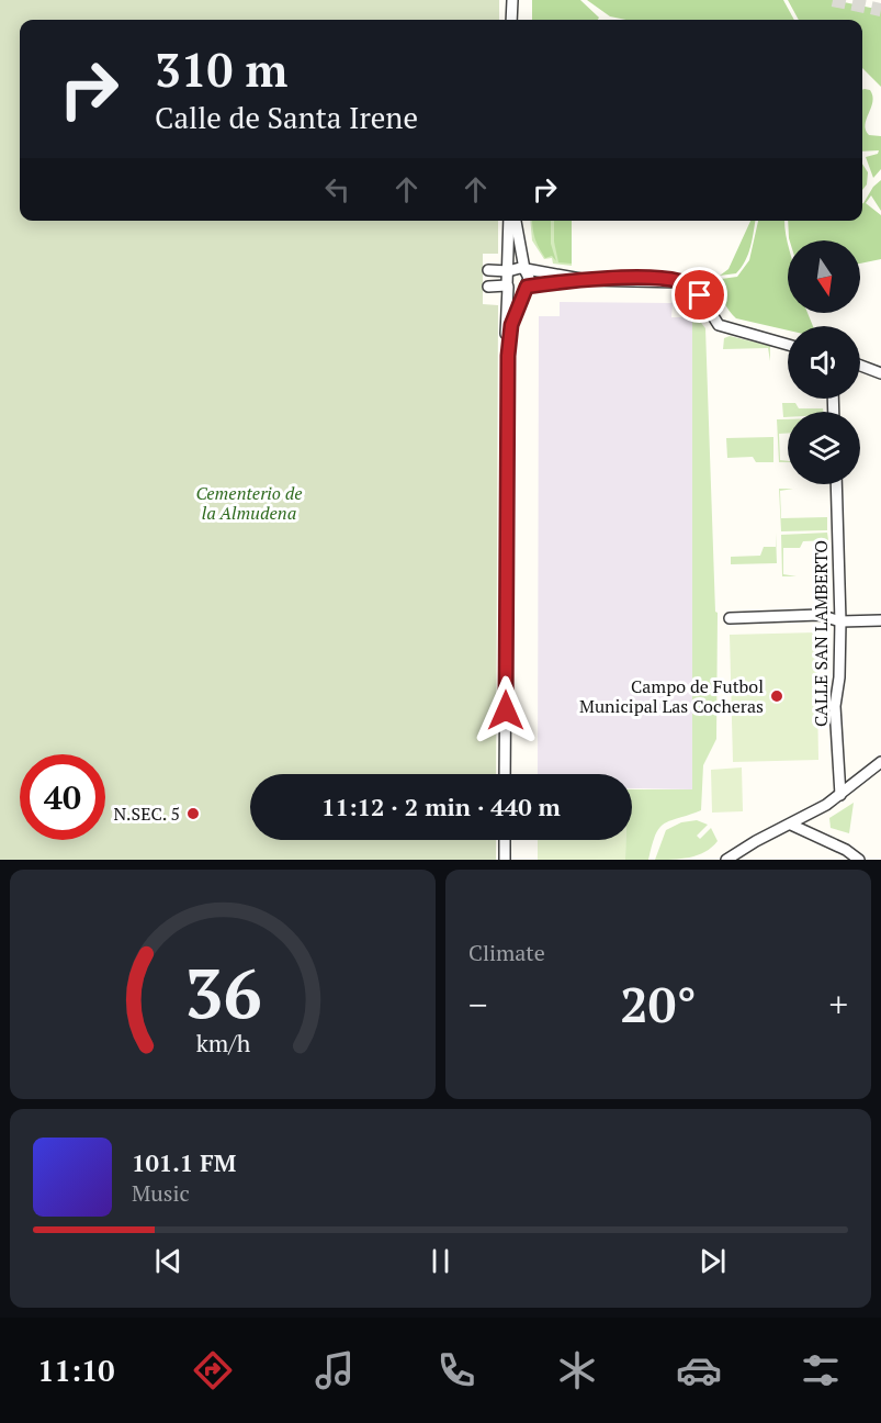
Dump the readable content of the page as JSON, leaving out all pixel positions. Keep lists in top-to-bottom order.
{
  "streets": {
    "street": ["CALLE SAN LAMBERTO"]
  },
  "parks": ["Cementerio de la Almudena"],
  "places": ["Campo de Futbol Municipal Las Cocheras", "N.SEC. 5"],
  "north": "bottom",
  "page": {
    "turn": ["310 m", "Calle de Santa Irene"],
    "limit": "40",
    "trip": "11:12 · 2 min · 440 m",
    "tile": "Climate",
    "heat": ["−", "20°", "+"],
    "song": ["101.1 FM", "Music"],
    "tabs": "11:10",
    "gauge": ["36", "km/h"]
  }
}
